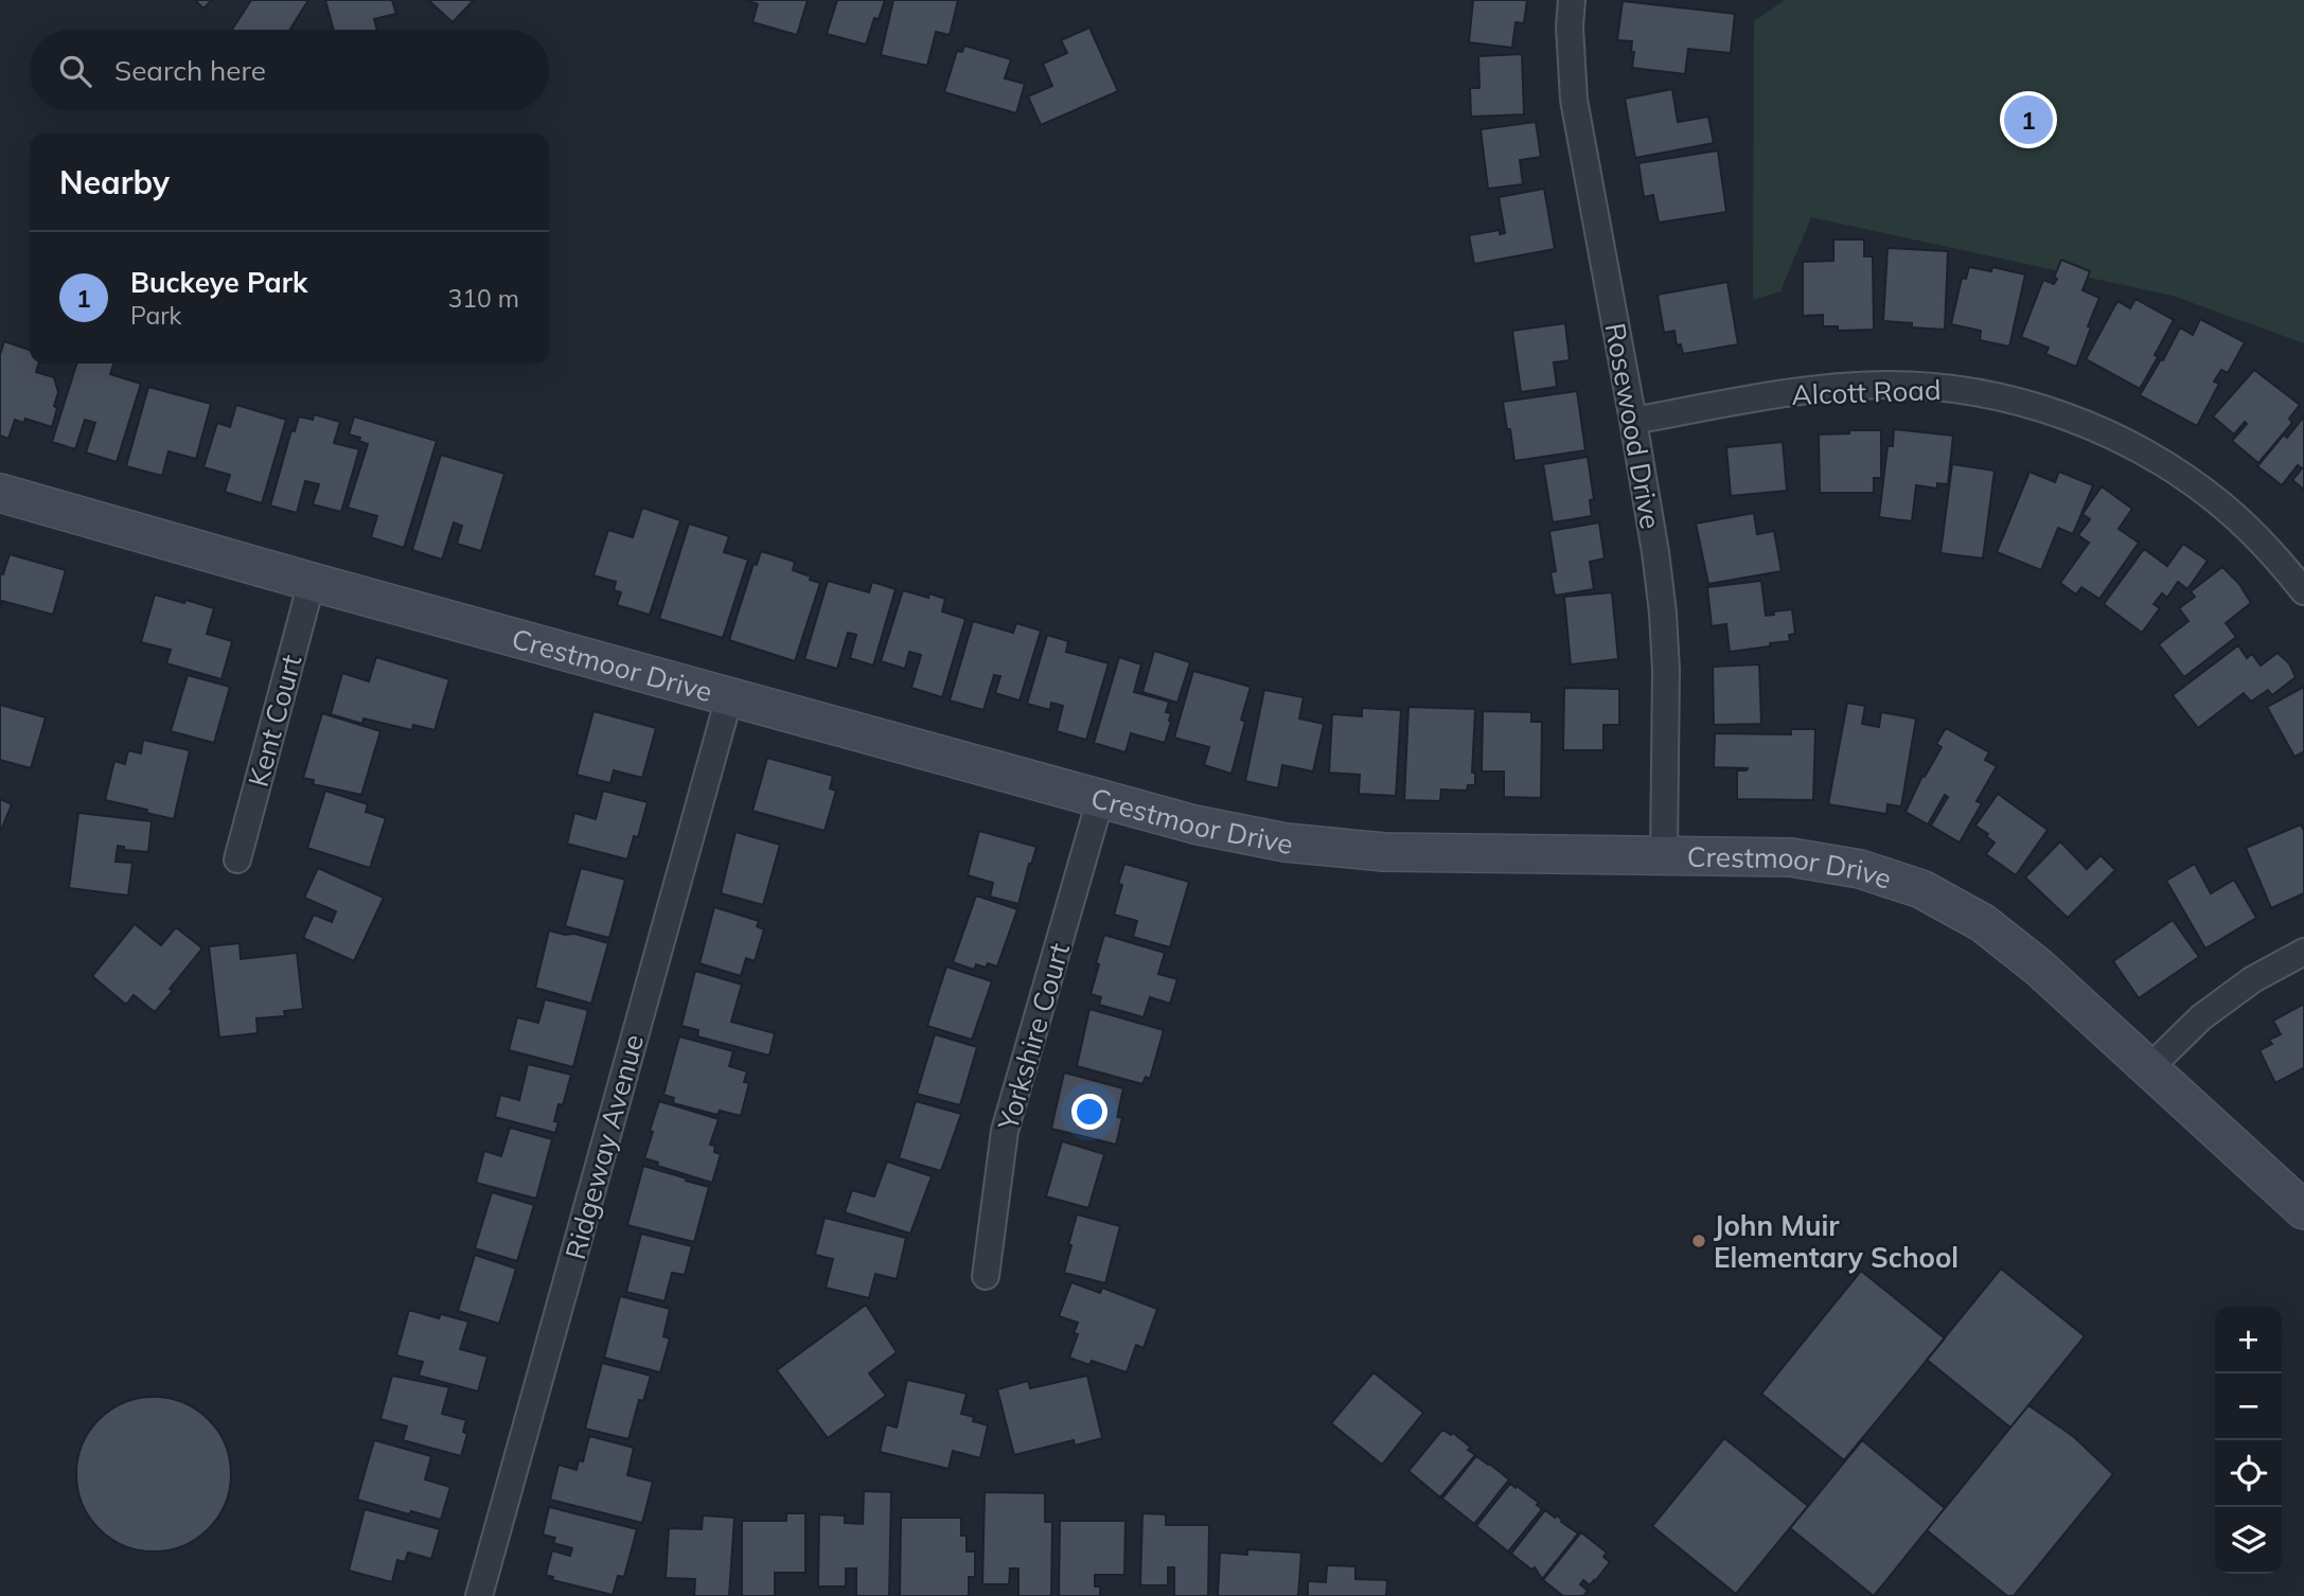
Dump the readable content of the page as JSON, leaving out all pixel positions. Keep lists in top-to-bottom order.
{
  "streets": {
    "street": [
      "Alcott Road",
      "Rosewood Drive",
      "Crestmoor Drive",
      "Kent Court",
      "Yorkshire Court",
      "Ridgeway Avenue"
    ]
  },
  "crossings": [
    ["Alcott Road", "Rosewood Drive"],
    ["Rosewood Drive", "Crestmoor Drive"],
    ["Crestmoor Drive", "Kent Court"],
    ["Crestmoor Drive", "Yorkshire Court"],
    ["Crestmoor Drive", "Ridgeway Avenue"]
  ],
  "places": ["John Muir Elementary School"],
  "page": {
    "search": "Search here",
    "pins": "1",
    "heading": "Nearby",
    "list": [
      {
        "mark": "1",
        "name": "Buckeye Park",
        "note": "Park",
        "value": "310 m"
      }
    ],
    "map_buttons": ["+", "−"]
  }
}
